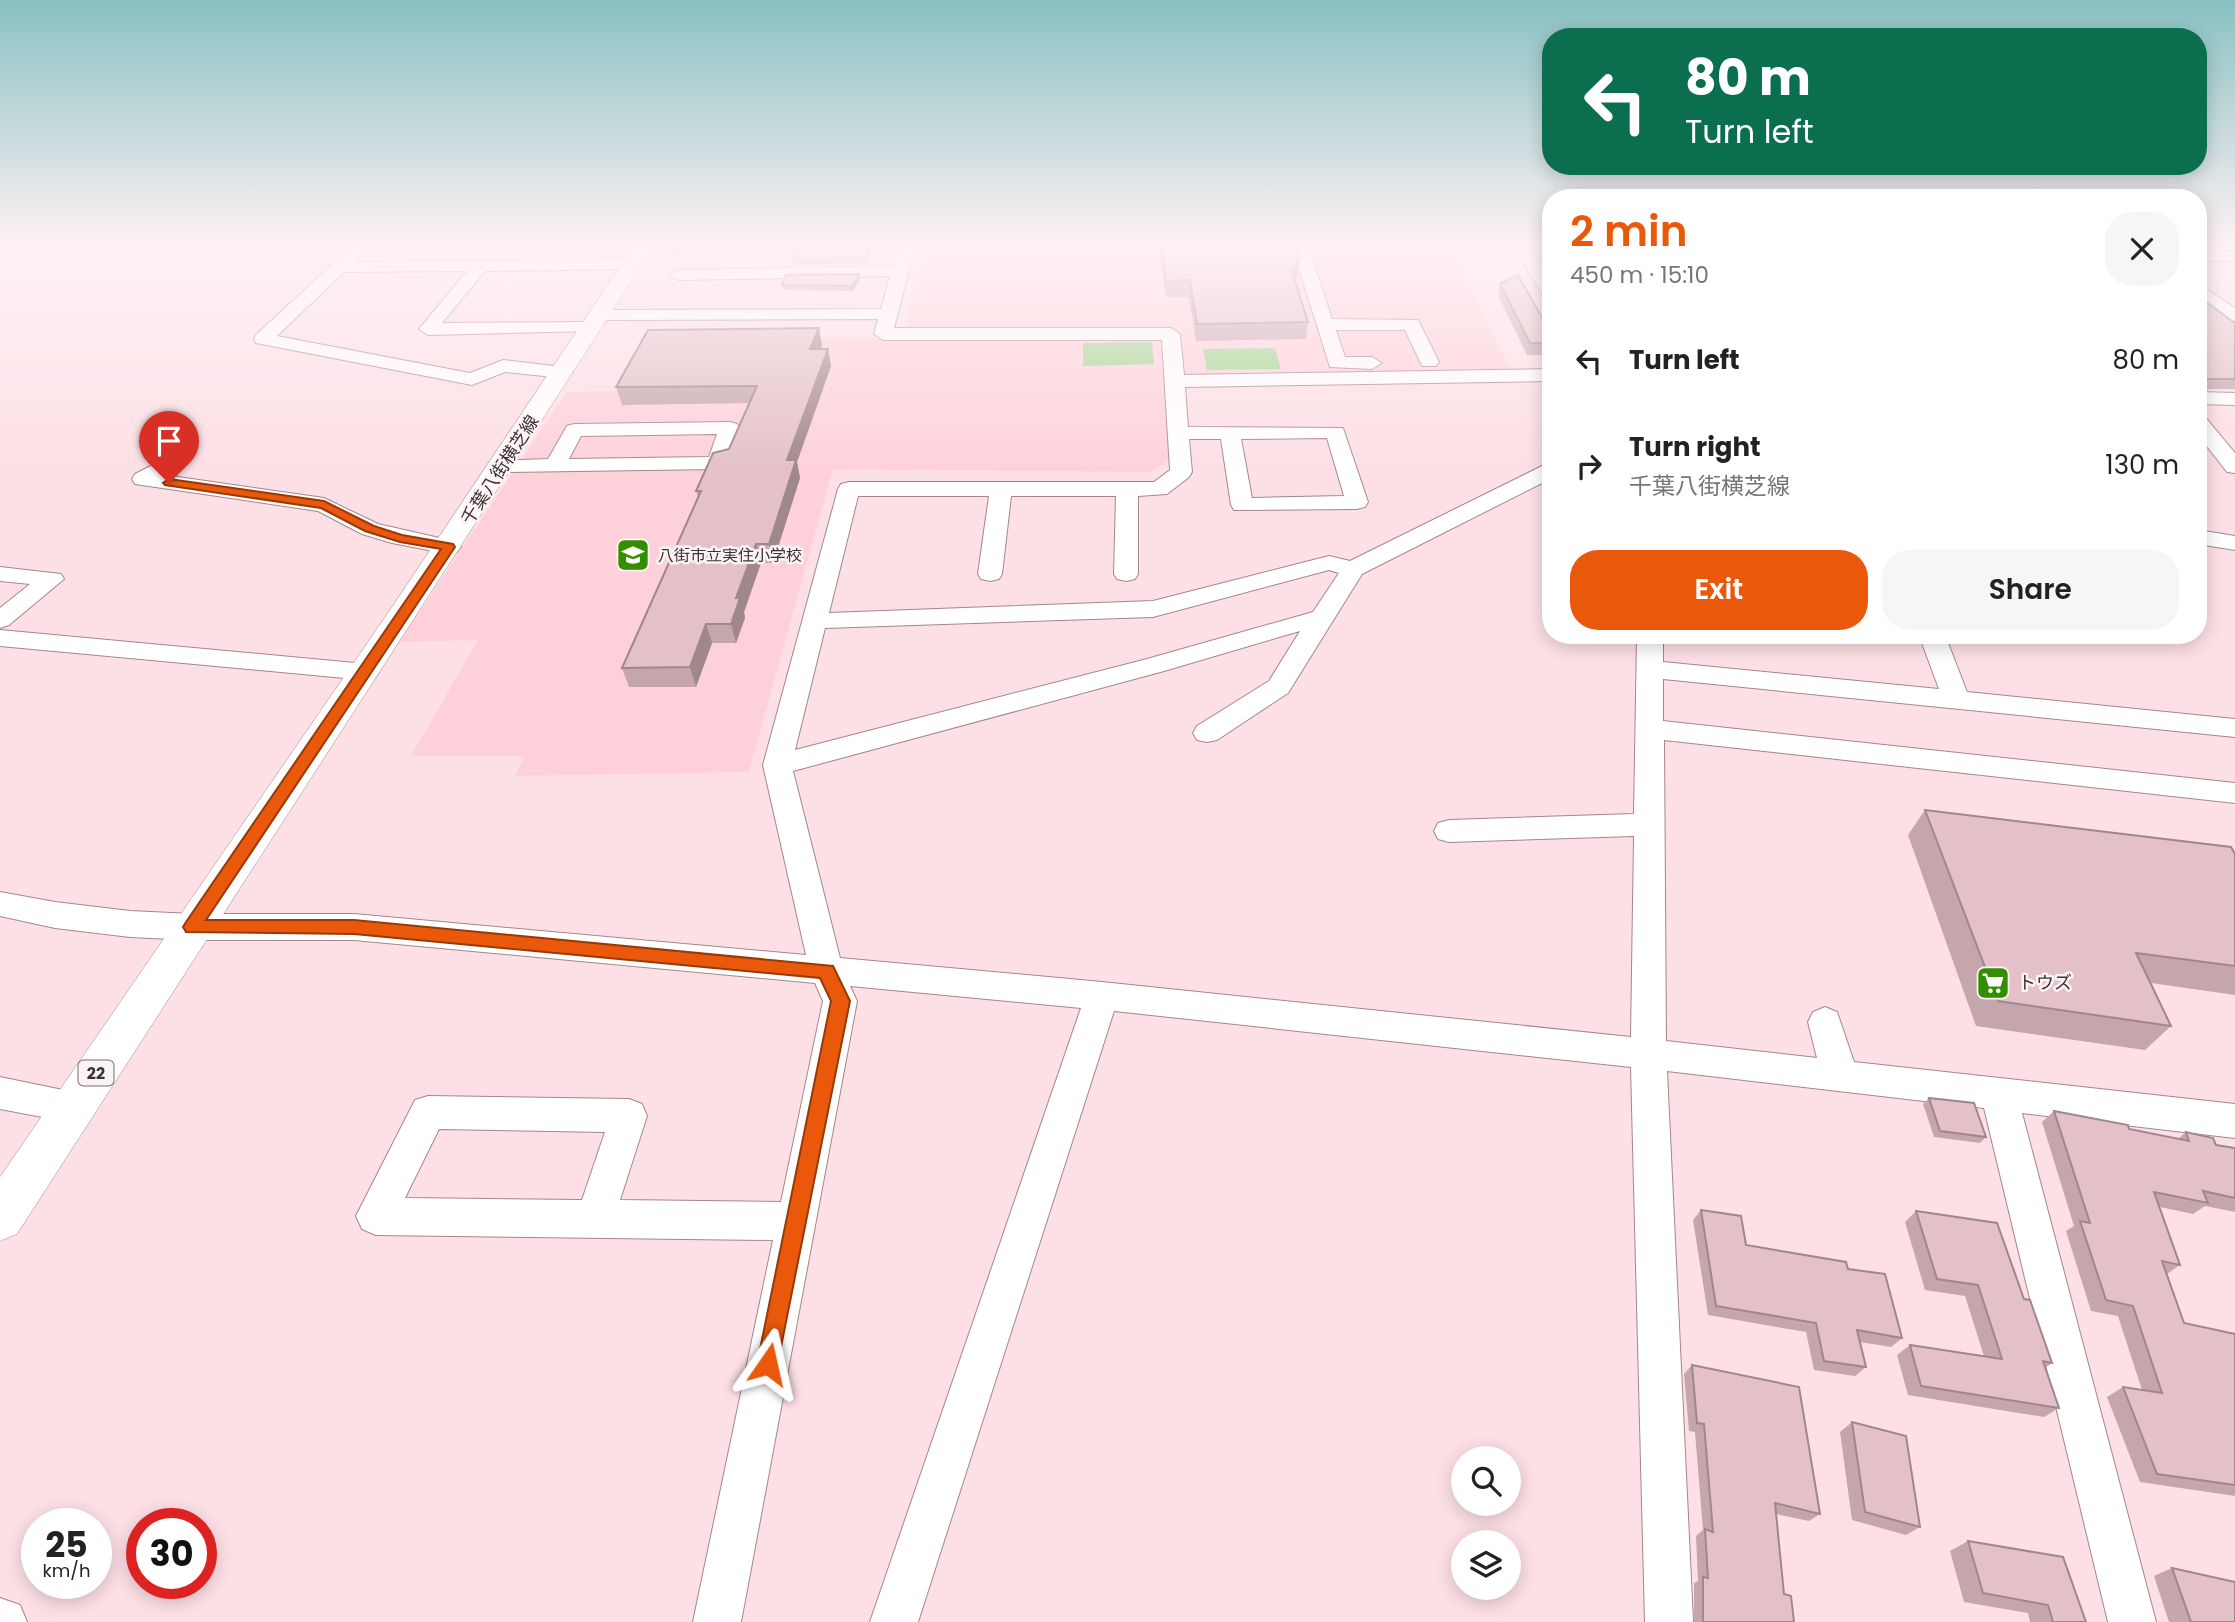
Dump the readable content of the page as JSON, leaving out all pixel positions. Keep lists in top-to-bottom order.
{
  "streets": {
    "main road": ["千葉八街横芝線", "22"]
  },
  "places": {
    "school or university": ["八街市立実住小学校"],
    "supermarket": ["トウズ"]
  },
  "page": {
    "turn": ["80 m", "Turn left"],
    "heading": ["2 min", "450 m · 15:10"],
    "list": [
      {
        "name": "Turn left",
        "value": "80 m"
      },
      {
        "name": "Turn right",
        "note": "千葉八街横芝線",
        "value": "130 m"
      }
    ],
    "buttons": ["Exit", "Share"],
    "speed": "25 km/h",
    "limit": "30"
  }
}
